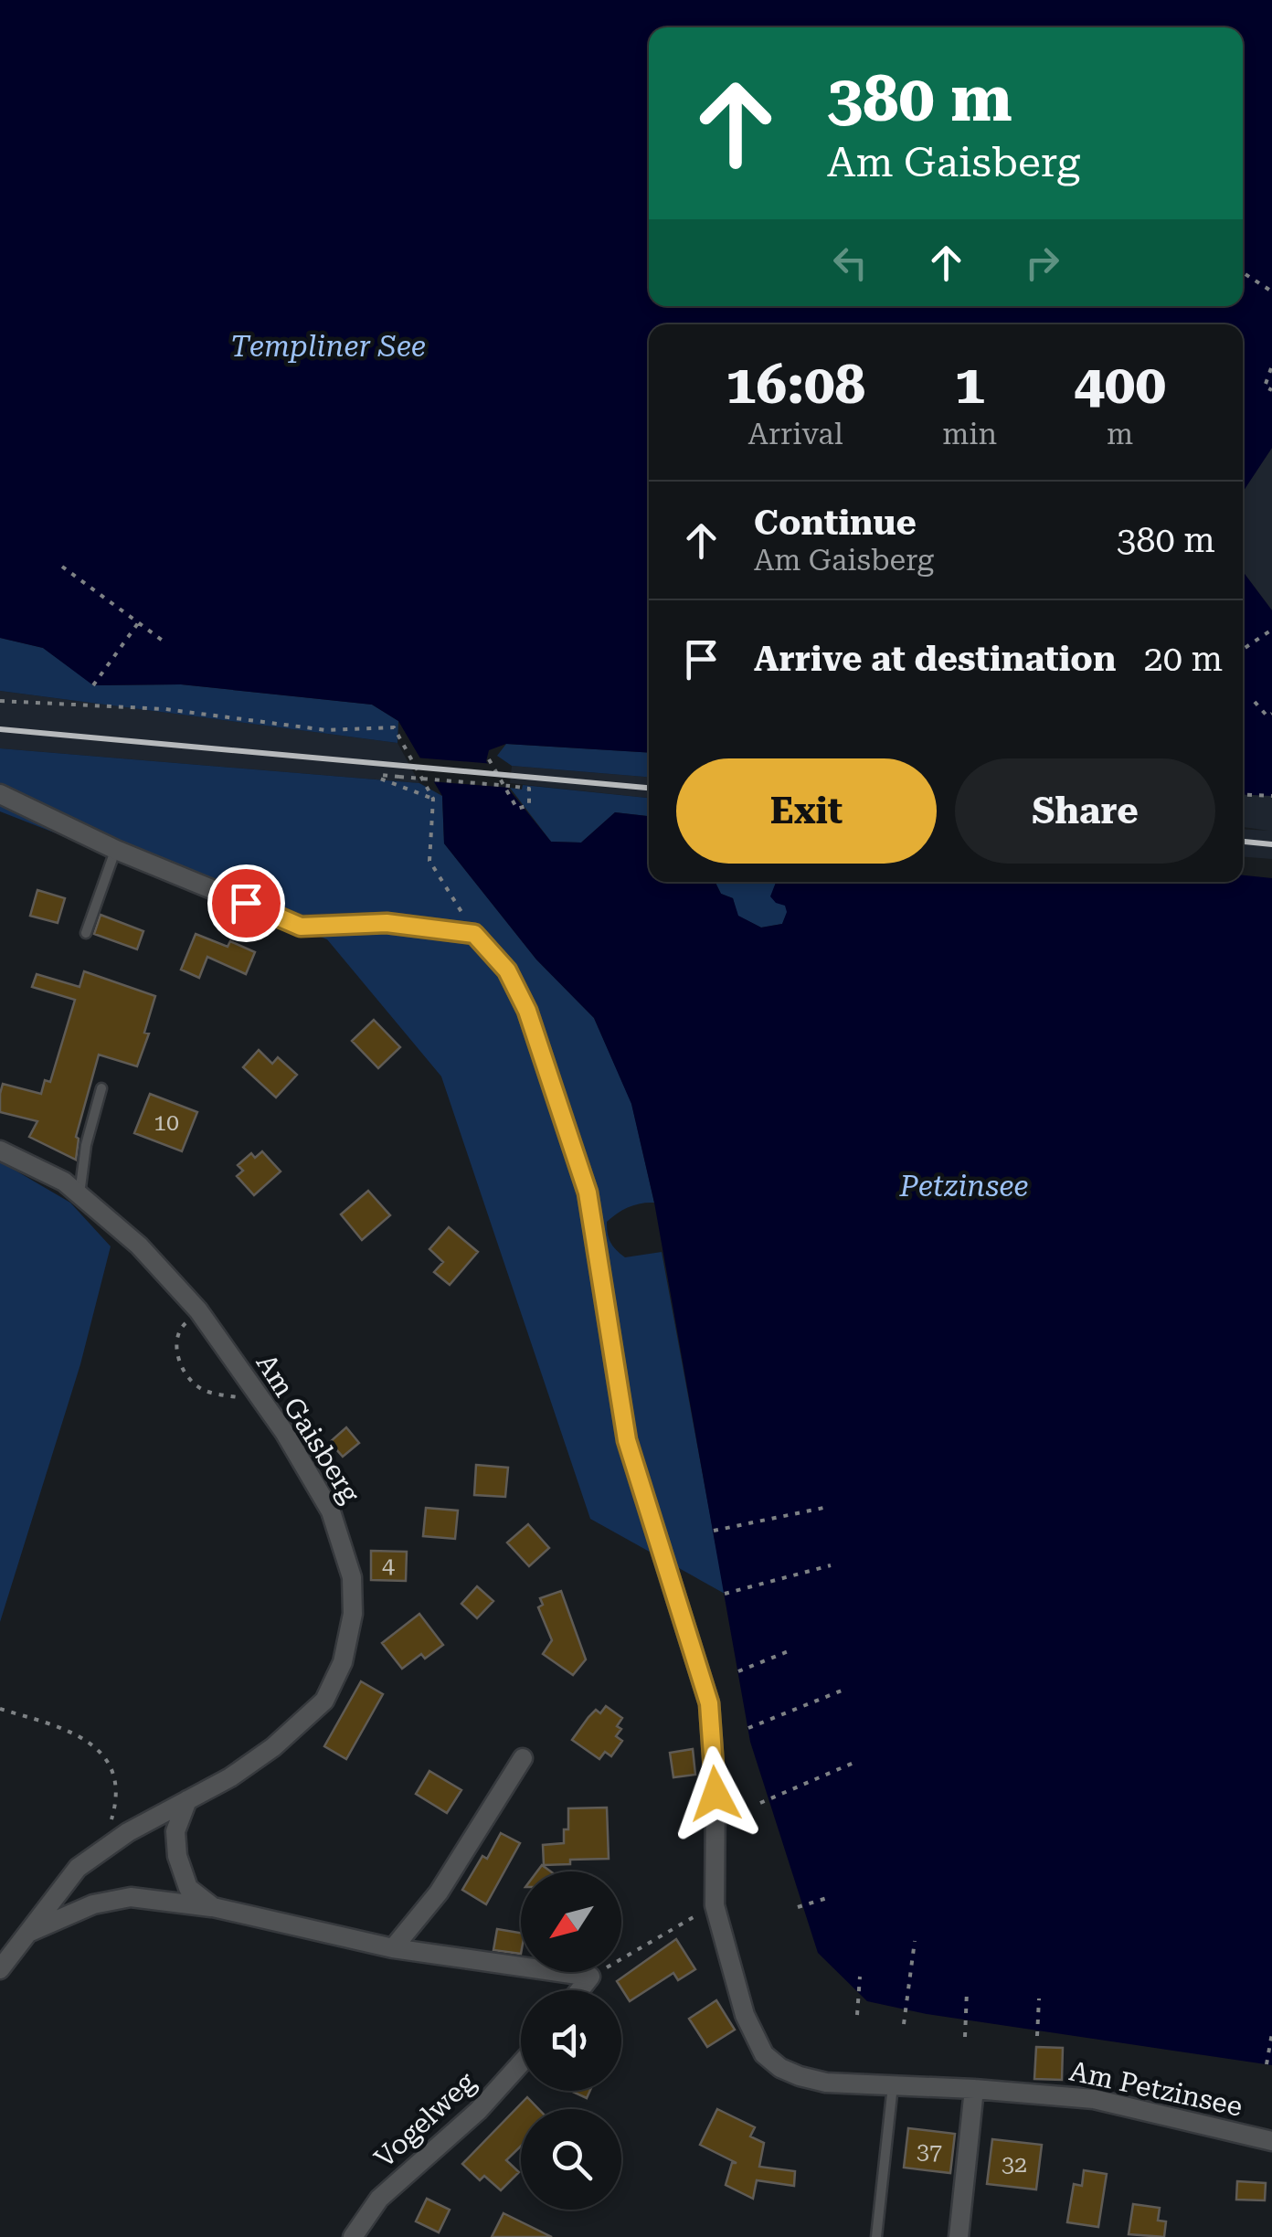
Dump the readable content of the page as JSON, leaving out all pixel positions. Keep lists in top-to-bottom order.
{
  "streets": {
    "street": ["Am Gaisberg", "Am Petzinsee", "Vogelweg"]
  },
  "water": ["Templiner See", "Petzinsee"],
  "house_numbers": [
    "10",
    "4",
    "37",
    "32"
  ],
  "north": "bottom left",
  "page": {
    "turn": ["380 m", "Am Gaisberg"],
    "eta": [
      "16:08",
      "Arrival",
      "1",
      "min",
      "400",
      "m"
    ],
    "list": [
      {
        "name": "Continue",
        "note": "Am Gaisberg",
        "value": "380 m"
      },
      {
        "name": "Arrive at destination",
        "value": "20 m"
      }
    ],
    "buttons": ["Exit", "Share"]
  }
}
